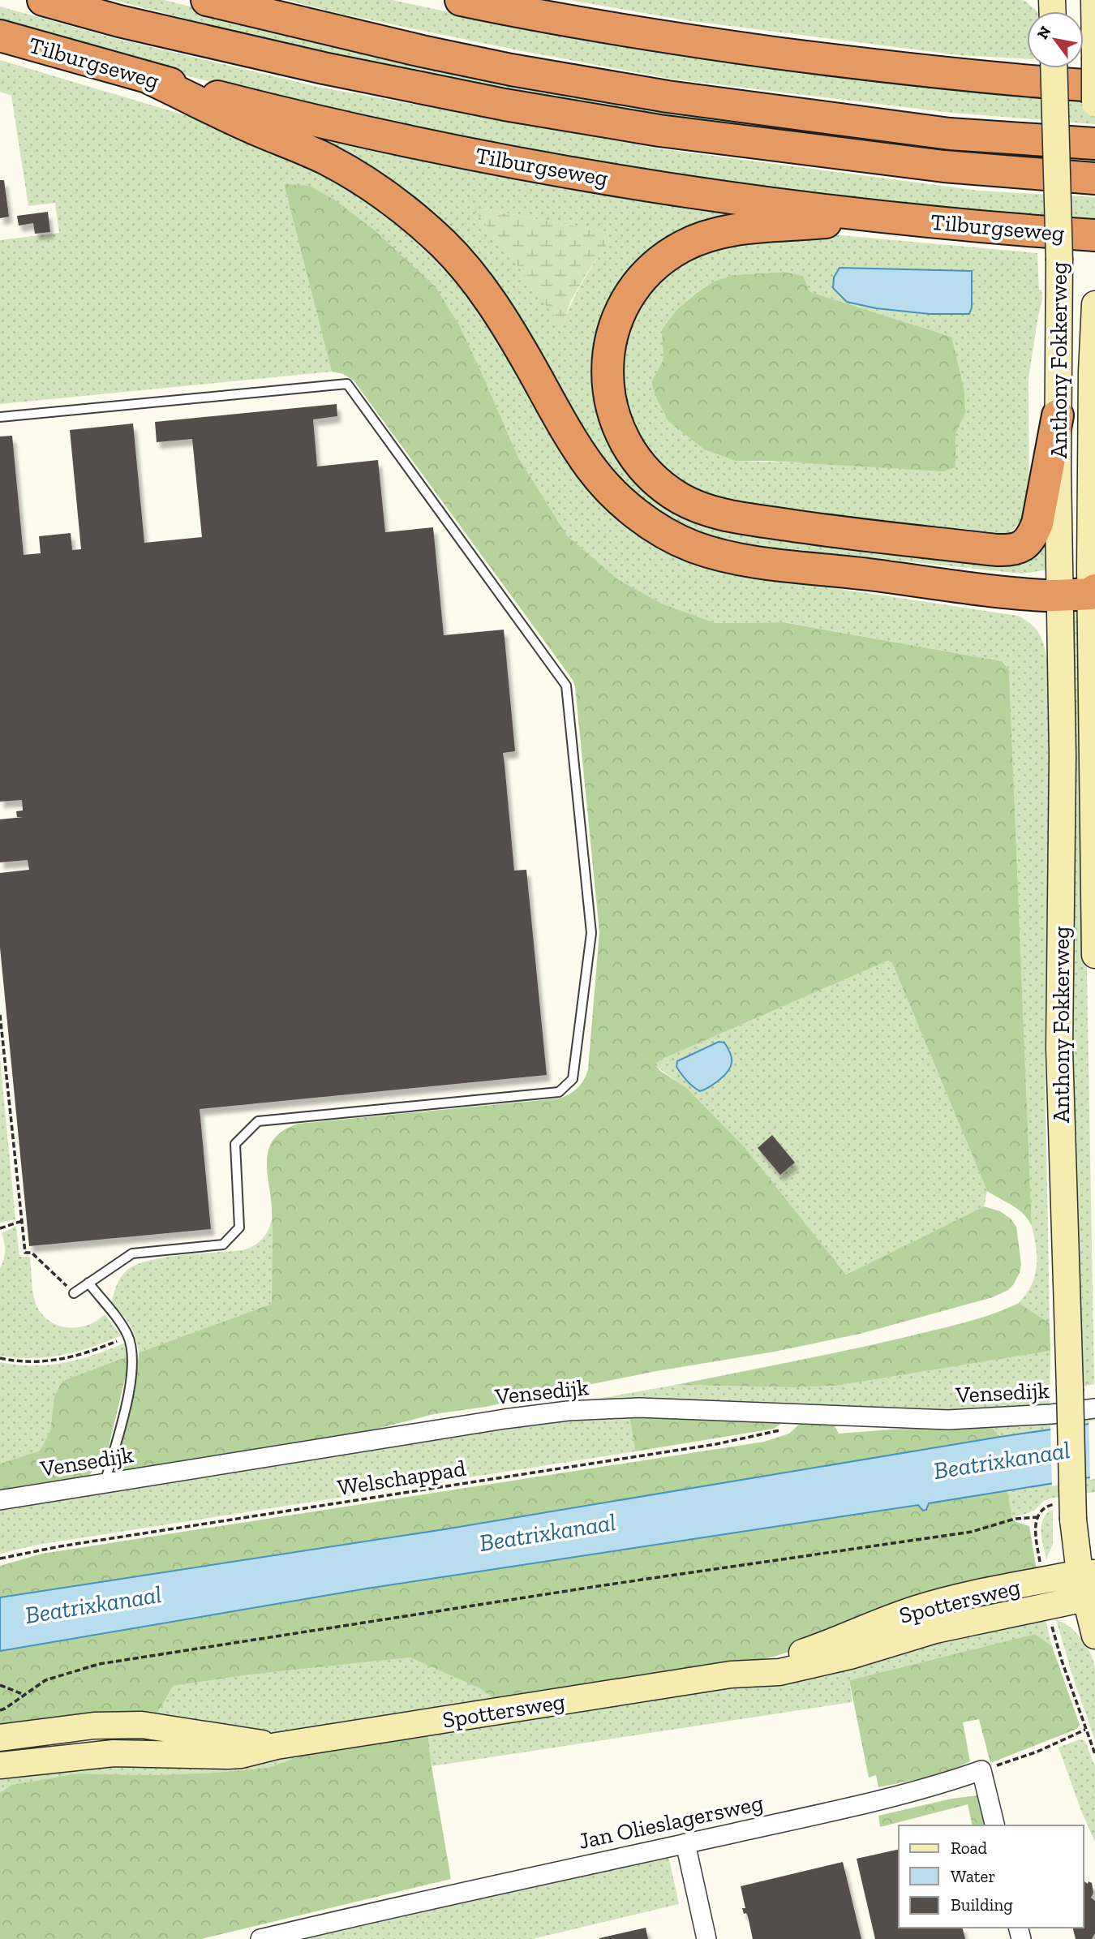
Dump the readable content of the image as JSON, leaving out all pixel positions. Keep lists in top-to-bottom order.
{
  "streets": {
    "highway": ["Tilburgseweg"],
    "main road": ["Anthony Fokkerweg", "Spottersweg"],
    "street": ["Vensedijk", "Jan Olieslagersweg"],
    "path": ["Welschappad"]
  },
  "crossings": [
    ["Anthony Fokkerweg", "Spottersweg"],
    ["Vensedijk", "Welschappad"]
  ],
  "water": ["Beatrixkanaal"],
  "legend": ["Road", "Water", "Building"],
  "north": "top left"
}
